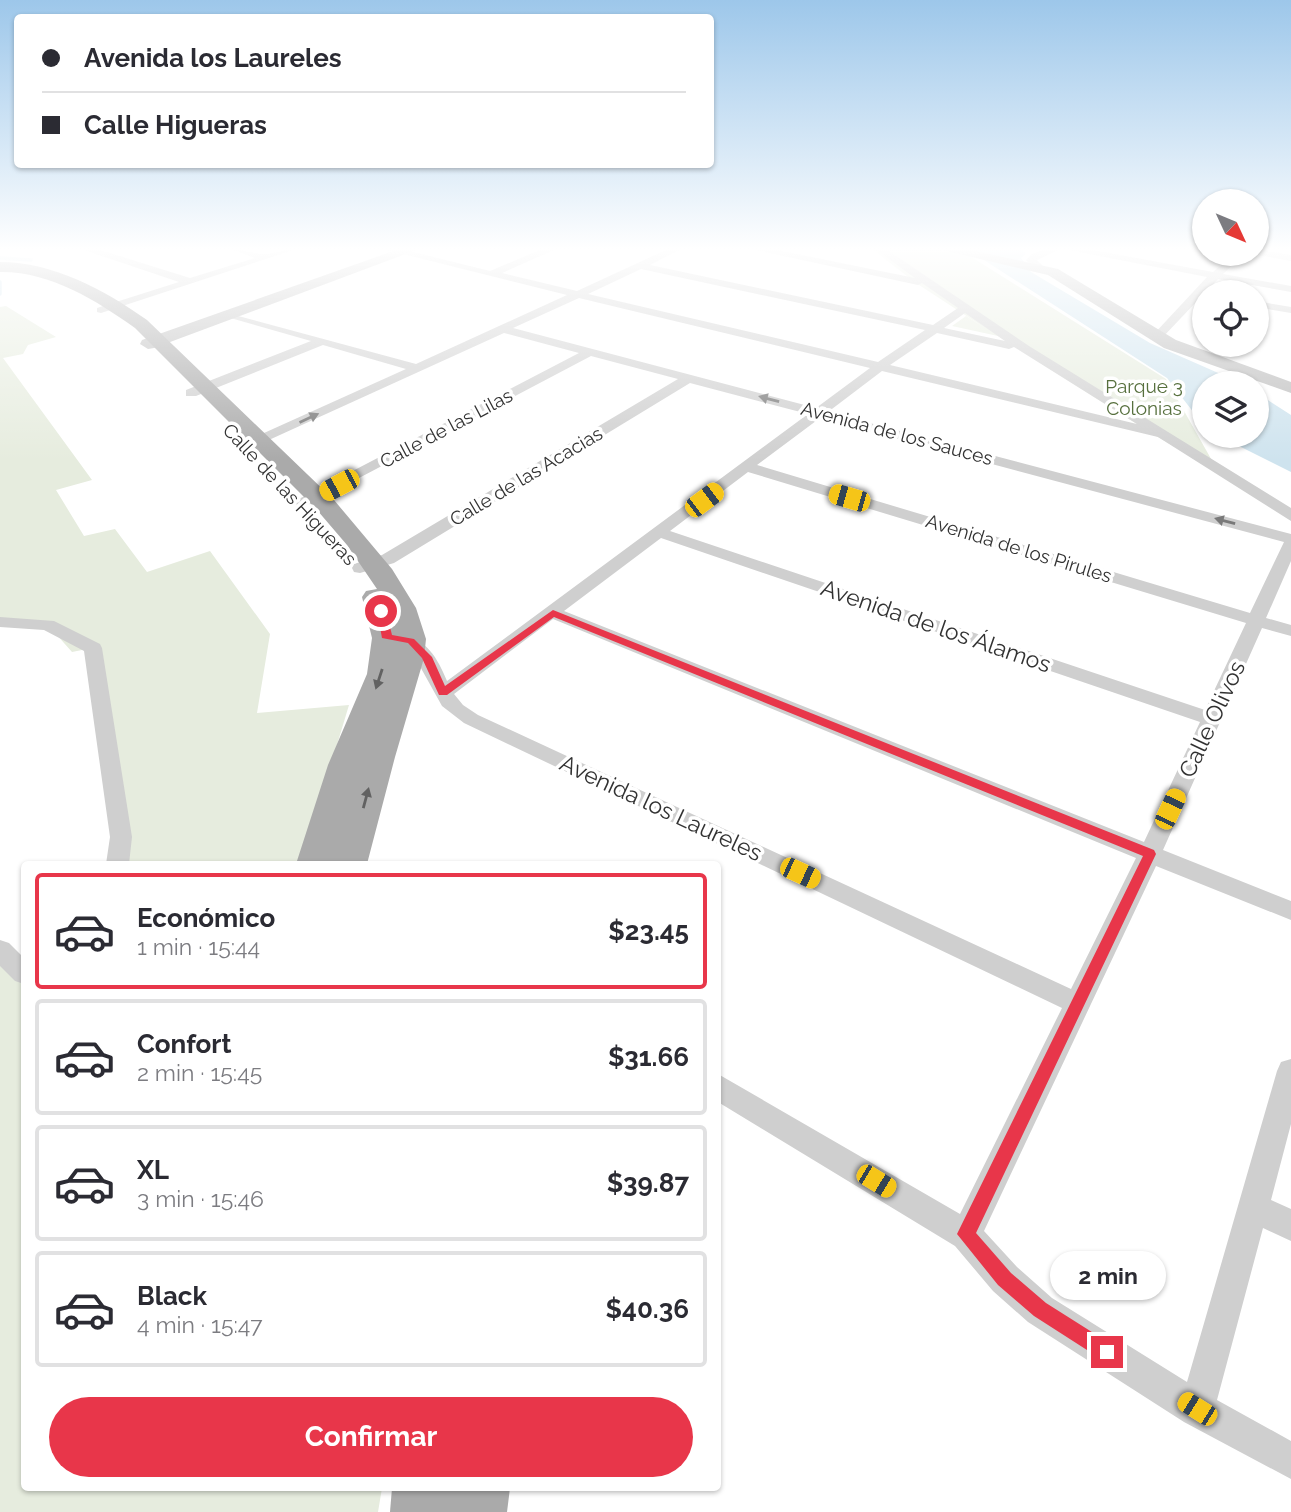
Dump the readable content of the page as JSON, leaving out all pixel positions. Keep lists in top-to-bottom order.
{
  "streets": {
    "main road": ["Calle de las Higueras"],
    "street": [
      "Calle de las Lilas",
      "Avenida de los Sauces",
      "Calle de las Acacias",
      "Avenida de los Pirules",
      "Avenida de los Álamos",
      "Calle Olivos",
      "Avenida los Laureles"
    ]
  },
  "crossings": [
    ["Calle de las Lilas", "Avenida de los Sauces"],
    ["Calle de las Lilas", "Calle de las Higueras"],
    ["Avenida de los Sauces", "Calle de las Acacias"],
    ["Avenida de los Sauces", "Calle Olivos"],
    ["Calle de las Acacias", "Calle de las Higueras"],
    ["Calle de las Higueras", "Avenida los Laureles"],
    ["Avenida de los Pirules", "Calle Olivos"],
    ["Avenida de los Álamos", "Calle Olivos"],
    ["Calle Olivos", "Avenida los Laureles"]
  ],
  "parks": ["Parque 3 Colonias"],
  "north": "bottom right",
  "page": {
    "banner": ["Avenida los Laureles", "Calle Higueras"],
    "list": [
      {
        "name": "Económico",
        "note": "1 min · 15:44",
        "value": "$23.45"
      },
      {
        "name": "Confort",
        "note": "2 min · 15:45",
        "value": "$31.66"
      },
      {
        "name": "XL",
        "note": "3 min · 15:46",
        "value": "$39.87"
      },
      {
        "name": "Black",
        "note": "4 min · 15:47",
        "value": "$40.36"
      }
    ],
    "bubble": "2 min",
    "buttons": "Confirmar"
  }
}
